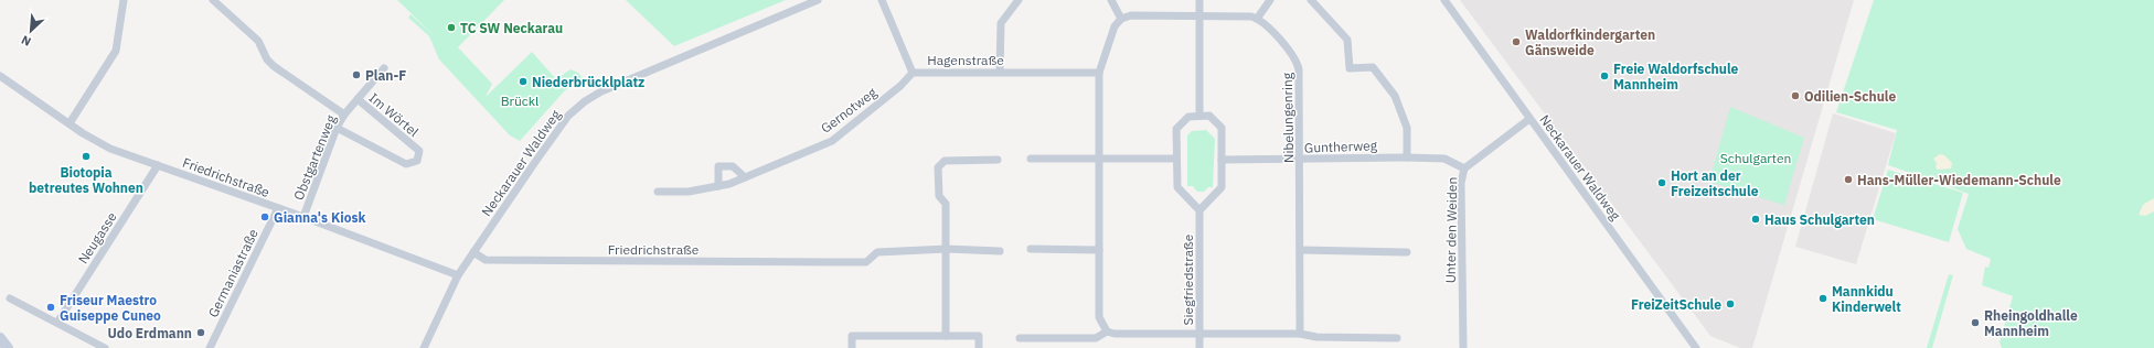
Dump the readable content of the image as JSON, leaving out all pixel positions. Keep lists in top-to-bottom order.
{
  "streets": {
    "street": [
      "Hagenstraße",
      "Gernotweg",
      "Im Wörtel",
      "Nibelungenring",
      "Guntherweg",
      "Obstgartenweg",
      "Neckarauer Waldweg",
      "Friedrichstraße",
      "Unter den Weiden",
      "Neugasse",
      "Germaniastraße",
      "Siegfriedstraße"
    ]
  },
  "crossings": [
    ["Hagenstraße", "Gernotweg"],
    ["Im Wörtel", "Obstgartenweg"],
    ["Nibelungenring", "Guntherweg"],
    ["Guntherweg", "Unter den Weiden"],
    ["Obstgartenweg", "Friedrichstraße"],
    ["Neckarauer Waldweg", "Friedrichstraße"],
    ["Neckarauer Waldweg", "Unter den Weiden"],
    ["Friedrichstraße", "Neugasse"],
    ["Friedrichstraße", "Germaniastraße"]
  ],
  "parks": ["Brückl", "Schulgarten"],
  "places": [
    "TC SW Neckarau",
    "Waldorfkindergarten Gänsweide",
    "Plan-F",
    "Freie Waldorfschule Mannheim",
    "Niederbrücklplatz",
    "Odilien-Schule",
    "Biotopia betreutes Wohnen",
    "Hans-Müller-Wiedemann-Schule",
    "Hort an der Freizeitschule",
    "Gianna's Kiosk",
    "Haus Schulgarten",
    "Mannkidu Kinderwelt",
    "FreiZeitSchule",
    "Friseur Maestro Guiseppe Cuneo",
    "Rheingoldhalle Mannheim",
    "Udo Erdmann"
  ],
  "north": "bottom left"
}
